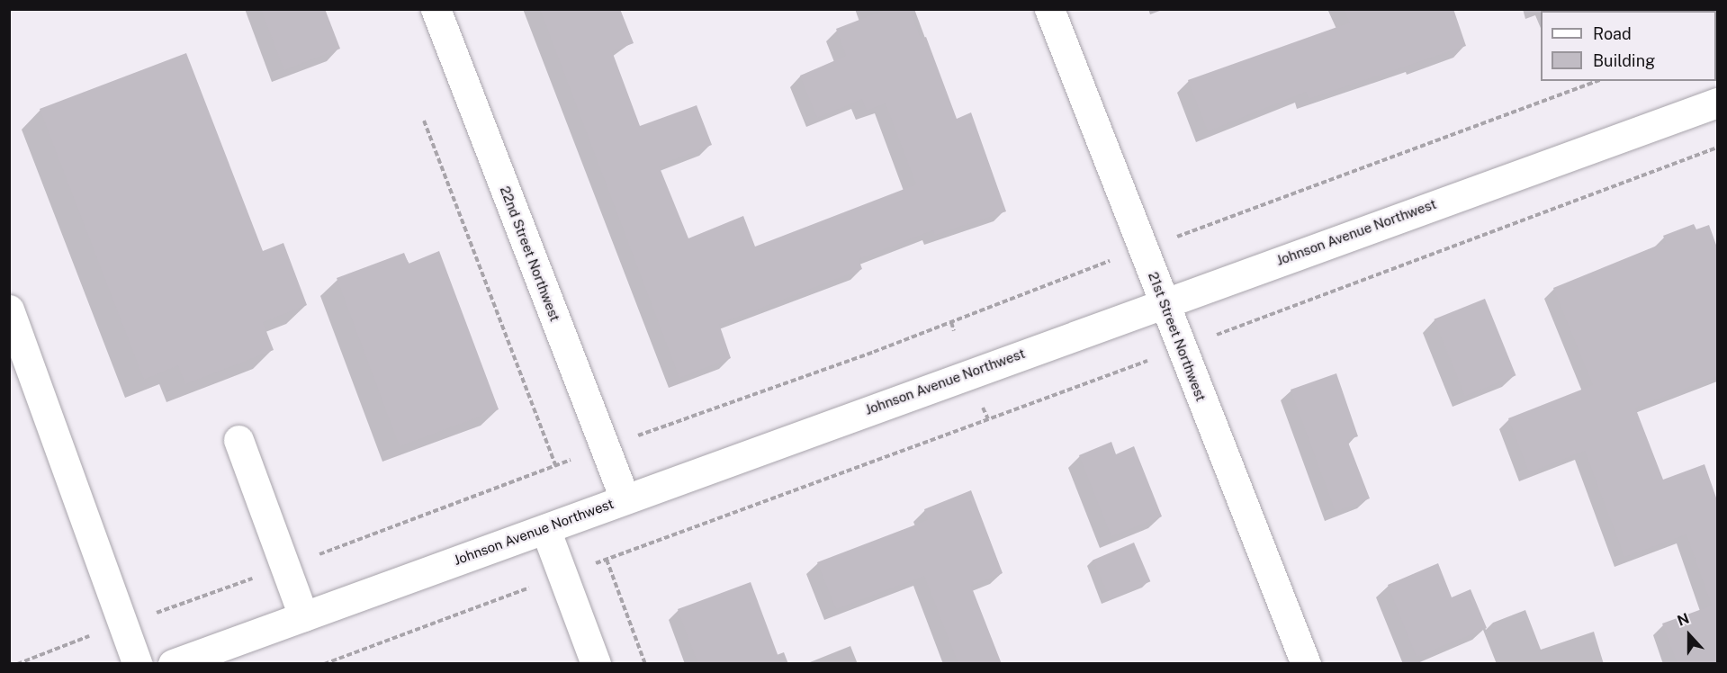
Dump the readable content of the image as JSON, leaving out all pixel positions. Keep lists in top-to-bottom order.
{
  "streets": {
    "street": ["Johnson Avenue Northwest", "22nd Street Northwest", "21st Street Northwest"]
  },
  "crossings": [
    ["Johnson Avenue Northwest", "22nd Street Northwest"],
    ["Johnson Avenue Northwest", "21st Street Northwest"]
  ],
  "legend": ["Road", "Building"],
  "north": "top"
}
